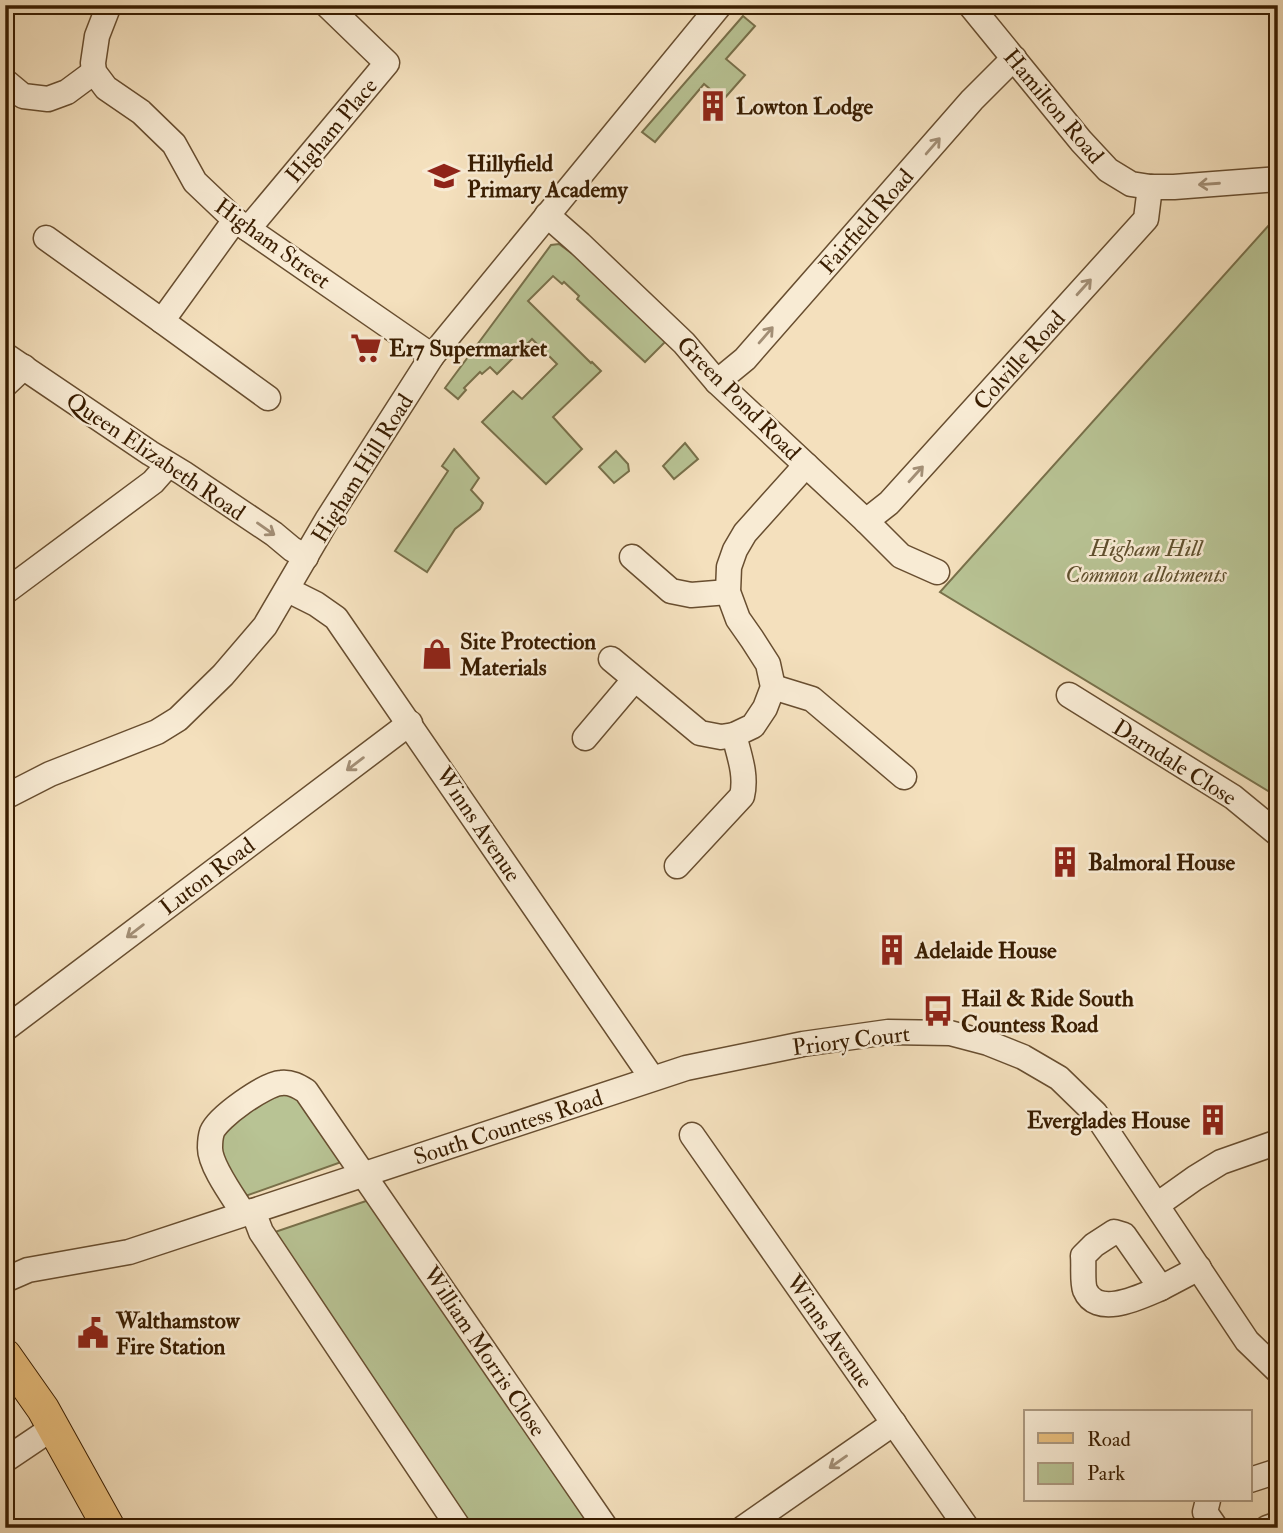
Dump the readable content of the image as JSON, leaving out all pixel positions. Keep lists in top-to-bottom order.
{
  "streets": {
    "street": [
      "Hamilton Road",
      "Higham Place",
      "Fairfield Road",
      "Higham Street",
      "Colville Road",
      "Green Pond Road",
      "Queen Elizabeth Road",
      "Higham Hill Road",
      "Darndale Close",
      "Winns Avenue",
      "Luton Road",
      "Priory Court",
      "South Countess Road",
      "William Morris Close"
    ]
  },
  "crossings": [
    ["Hamilton Road", "Fairfield Road"],
    ["Hamilton Road", "Colville Road"],
    ["Higham Place", "Higham Street"],
    ["Fairfield Road", "Green Pond Road"],
    ["Higham Street", "Higham Hill Road"],
    ["Colville Road", "Green Pond Road"],
    ["Green Pond Road", "Higham Hill Road"],
    ["Queen Elizabeth Road", "Higham Hill Road"],
    ["Higham Hill Road", "Winns Avenue"],
    ["Winns Avenue", "Luton Road"],
    ["Winns Avenue", "Priory Court"],
    ["Winns Avenue", "South Countess Road"],
    ["Priory Court", "South Countess Road"],
    ["South Countess Road", "William Morris Close"]
  ],
  "one_way": ["Fairfield Road", "Colville Road", "Luton Road"],
  "parks": ["Higham Hill Common allotments"],
  "places": {
    "building": [
      "Lowton Lodge",
      "Balmoral House",
      "Adelaide House",
      "Everglades House"
    ],
    "school or university": ["Hillyfield Primary Academy"],
    "supermarket": ["E17 Supermarket"],
    "shop": ["Site Protection Materials"],
    "bus stop": ["Hail & Ride South Countess Road"],
    "public building": ["Walthamstow Fire Station"]
  },
  "legend": ["Road", "Park"]
}
